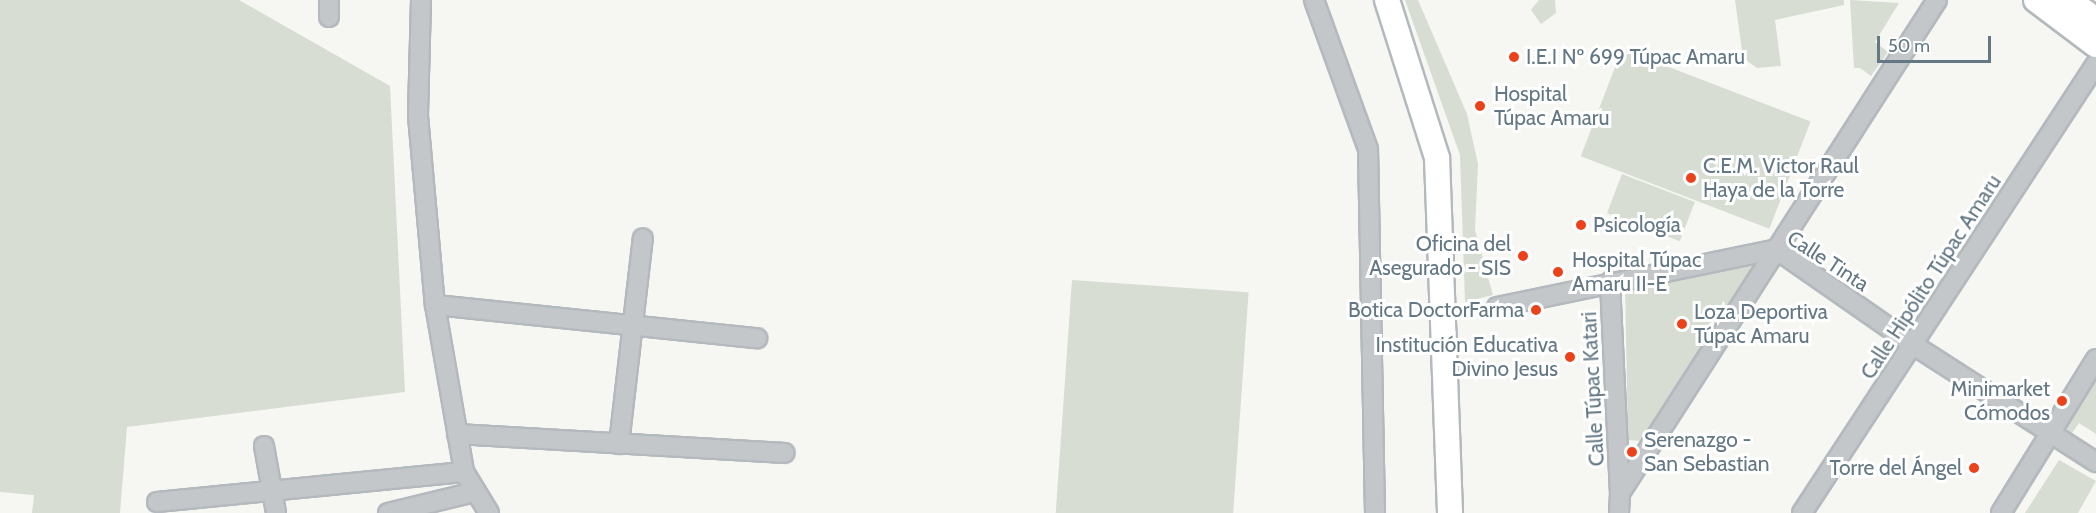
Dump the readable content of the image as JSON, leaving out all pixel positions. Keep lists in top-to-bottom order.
{
  "streets": {
    "street": ["Calle Tinta", "Calle Hipólito Túpac Amaru", "Calle Túpac Katari"]
  },
  "crossings": [
    ["Calle Tinta", "Calle Hipólito Túpac Amaru"],
    ["Calle Tinta", "Calle Túpac Katari"]
  ],
  "places": [
    "I.E.I Nº 699 Túpac Amaru",
    "Hospital Túpac Amaru",
    "C.E.M. Victor Raul Haya de la Torre",
    "Psicología",
    "Oficina del Asegurado - SIS",
    "Hospital Túpac Amaru II-E",
    "Botica DoctorFarma",
    "Loza Deportiva Túpac Amaru",
    "Institución Educativa Divino Jesus",
    "Minimarket Cómodos",
    "Serenazgo - San Sebastian",
    "Torre del Ángel"
  ],
  "scale_bar": "50 m"
}
